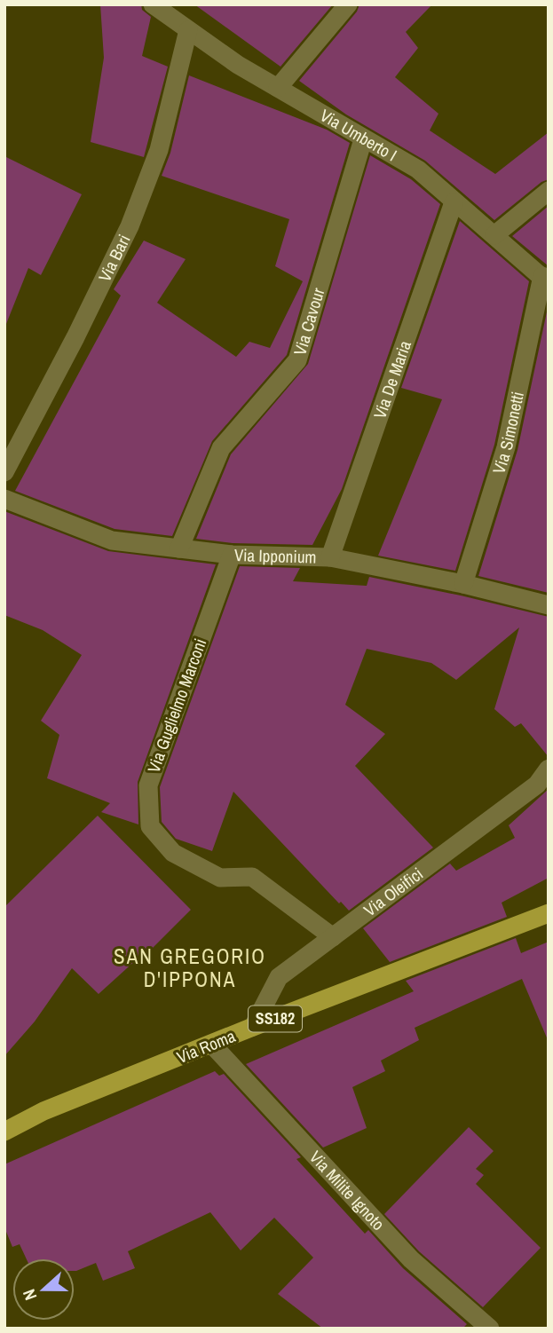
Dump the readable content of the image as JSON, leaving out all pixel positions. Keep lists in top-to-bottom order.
{
  "streets": {
    "main road": ["SS182", "Via Roma"],
    "street": [
      "Via Umberto I",
      "Via Bari",
      "Via Cavour",
      "Via De Maria",
      "Via Simonetti",
      "Via Ipponium",
      "Via Guglielmo Marconi",
      "Via Oleifici",
      "Via Milite Ignoto"
    ]
  },
  "crossings": [
    ["Via Umberto I", "Via Bari"],
    ["Via Umberto I", "Via Cavour"],
    ["Via Umberto I", "Via De Maria"],
    ["Via Umberto I", "Via Simonetti"],
    ["Via Cavour", "Via Ipponium"],
    ["Via De Maria", "Via Ipponium"],
    ["Via Simonetti", "Via Ipponium"],
    ["Via Ipponium", "Via Guglielmo Marconi"],
    ["Via Guglielmo Marconi", "Via Oleifici"],
    ["Via Oleifici", "Via Roma"],
    ["Via Roma", "Via Milite Ignoto"]
  ],
  "districts": ["SAN GREGORIO D'IPPONA"],
  "north": "left"
}
